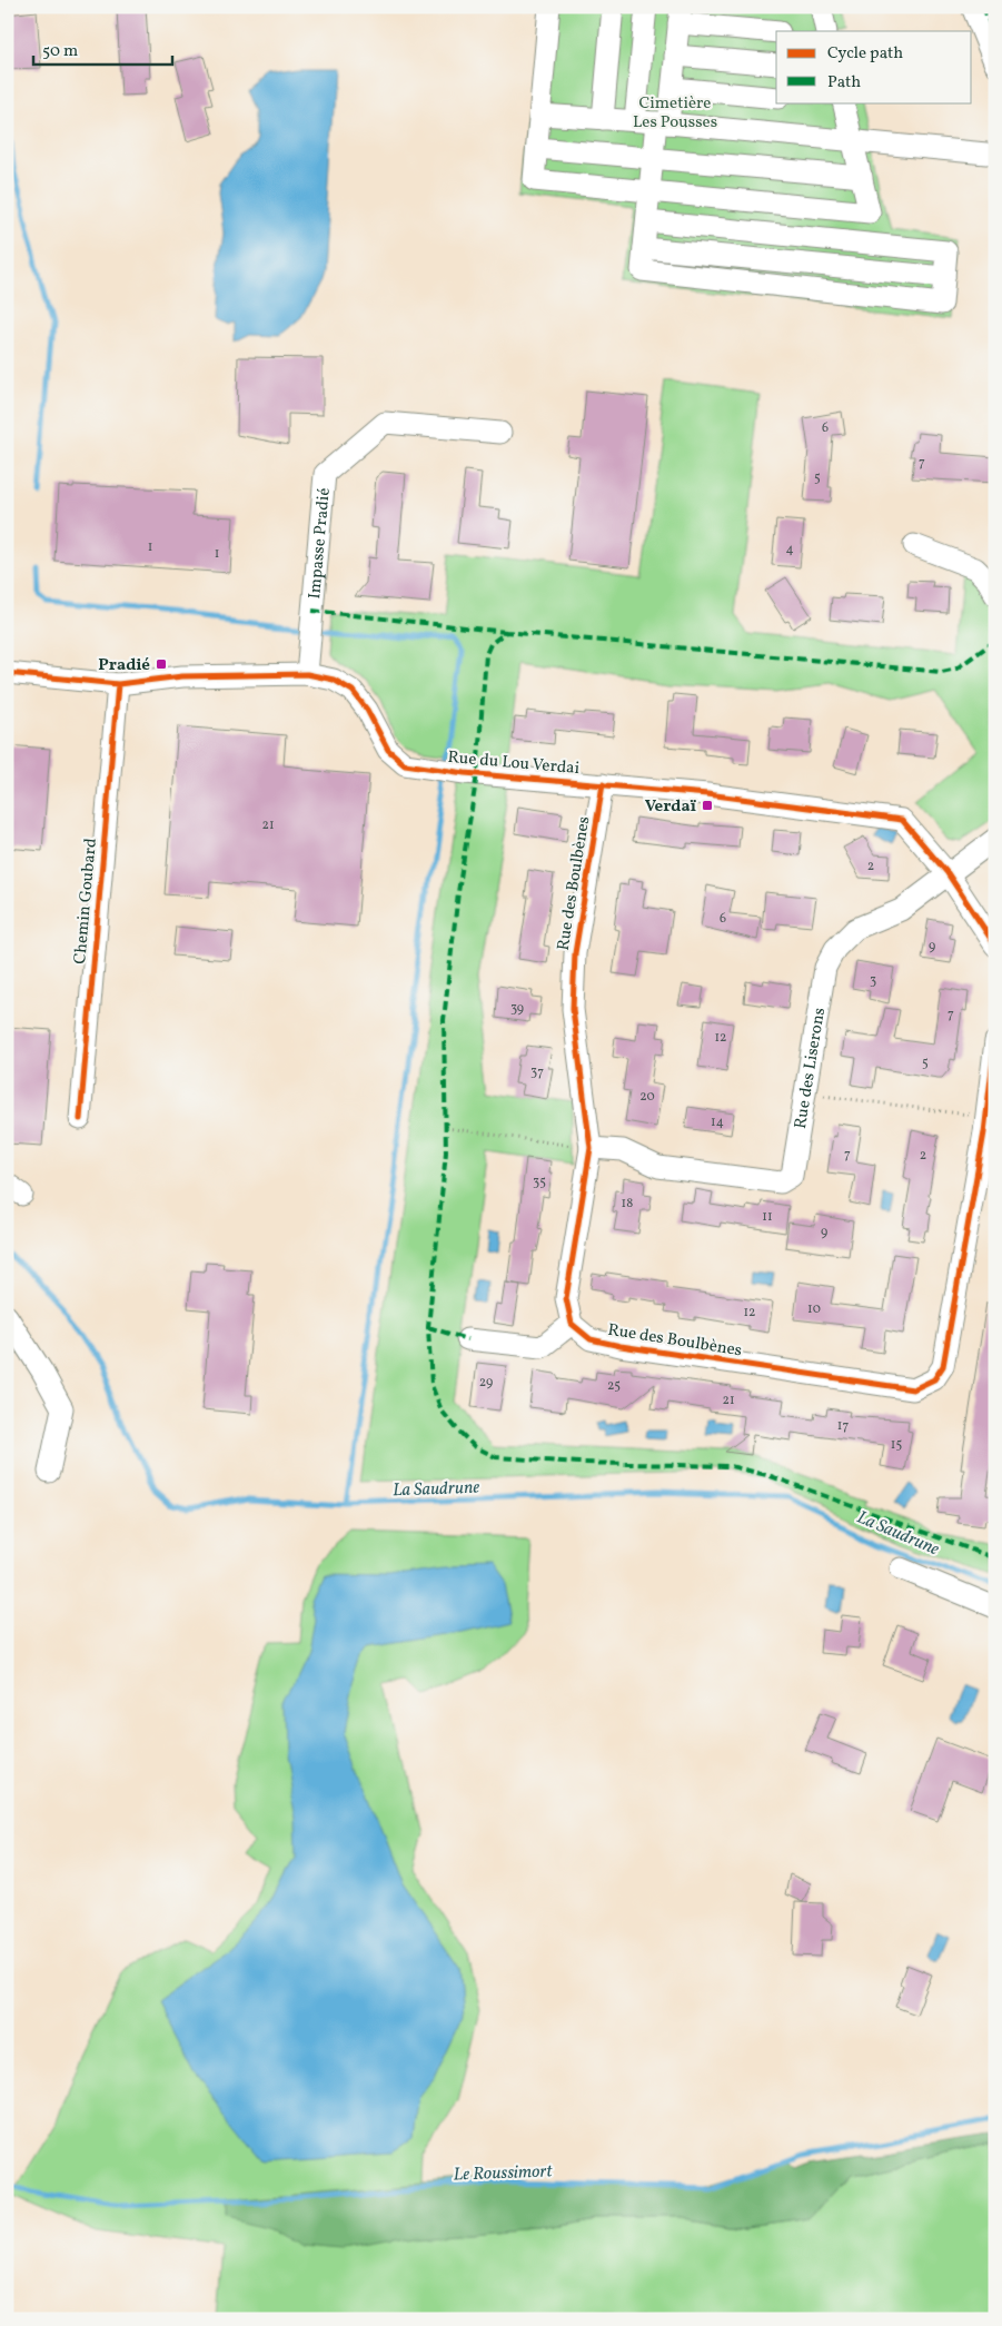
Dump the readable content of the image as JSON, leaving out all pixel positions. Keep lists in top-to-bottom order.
{
  "streets": {
    "street": [
      "Impasse Pradié",
      "Rue du Lou Verdai",
      "Rue des Boulbènes",
      "Chemin Goubard",
      "Rue des Liserons"
    ]
  },
  "crossings": [
    ["Impasse Pradié", "Rue du Lou Verdai"],
    ["Rue du Lou Verdai", "Rue des Boulbènes"],
    ["Rue du Lou Verdai", "Chemin Goubard"],
    ["Rue du Lou Verdai", "Rue des Liserons"],
    ["Rue des Boulbènes", "Rue des Liserons"]
  ],
  "water": ["La Saudrune", "Le Roussimort"],
  "parks": ["Cimetière Les Pousses"],
  "places": {
    "transit": ["Pradié", "Verdaï"]
  },
  "house_numbers": [
    "6",
    "7",
    "5",
    "1",
    "4",
    "1",
    "21",
    "2",
    "6",
    "9",
    "3",
    "39",
    "7",
    "12",
    "5",
    "37",
    "20",
    "14",
    "7",
    "2",
    "35",
    "18",
    "11",
    "9",
    "10",
    "12",
    "29",
    "25",
    "21",
    "17",
    "15"
  ],
  "legend": ["Cycle path", "Path"],
  "scale_bar": "50 m"
}
